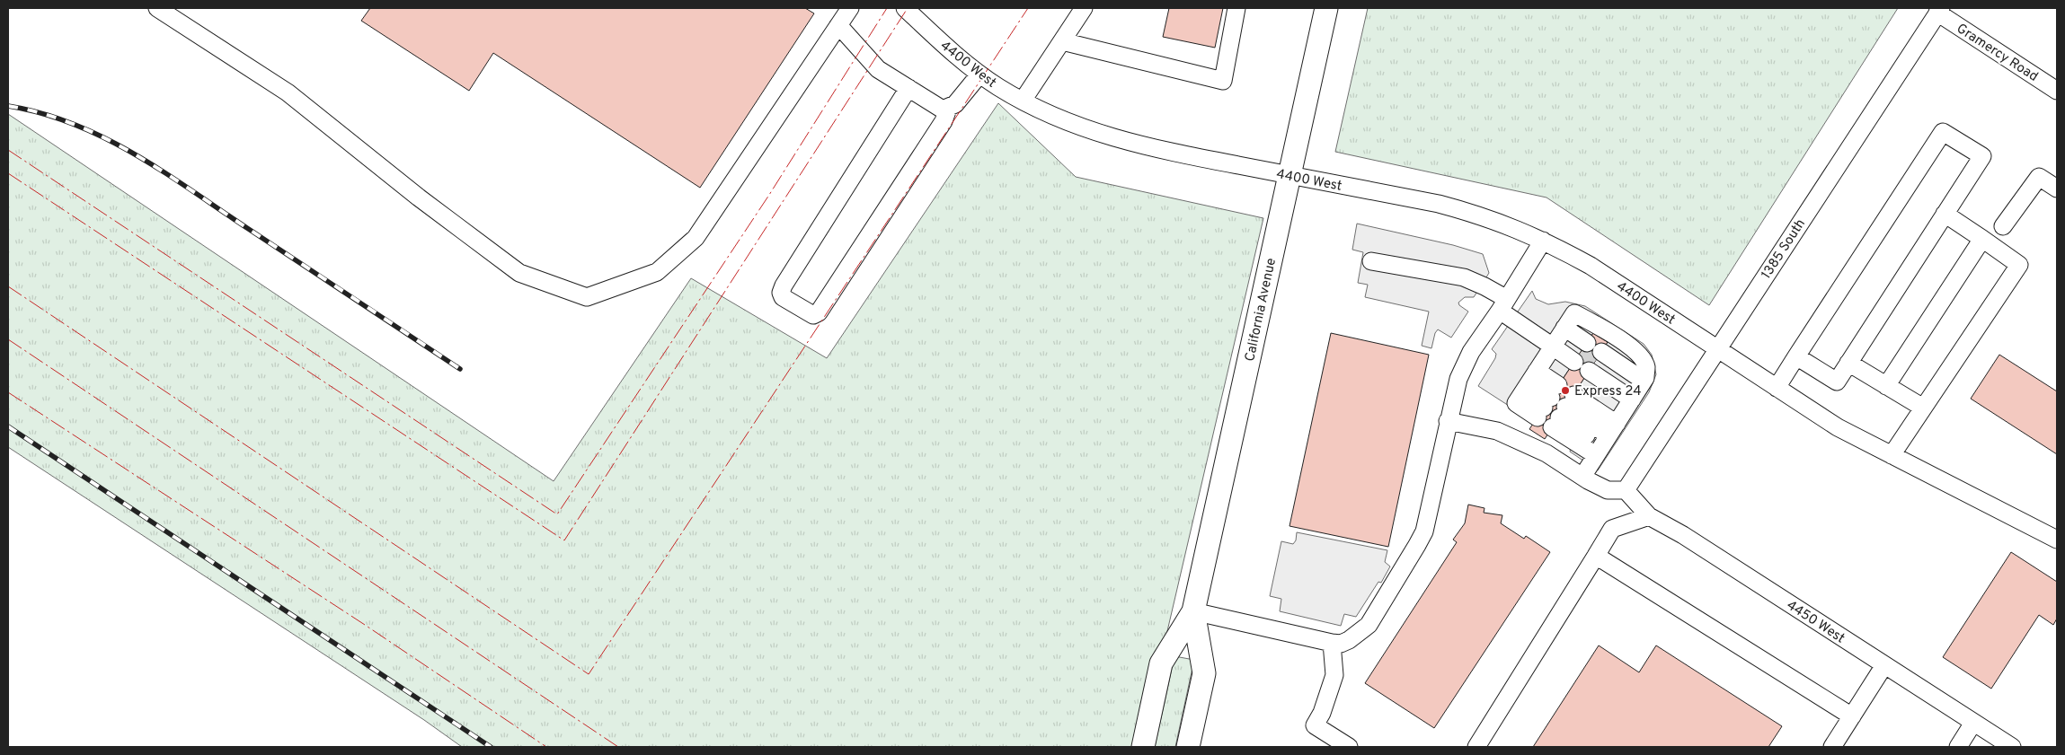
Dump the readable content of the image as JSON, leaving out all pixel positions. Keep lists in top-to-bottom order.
{
  "streets": {
    "main road": ["California Avenue"],
    "street": [
      "Gramercy Road",
      "4400 West",
      "1385 South",
      "4450 West"
    ]
  },
  "crossings": [
    ["Gramercy Road", "1385 South"],
    ["4400 West", "1385 South"],
    ["4400 West", "California Avenue"],
    ["1385 South", "4450 West"]
  ],
  "places": ["Express 24"]
}
